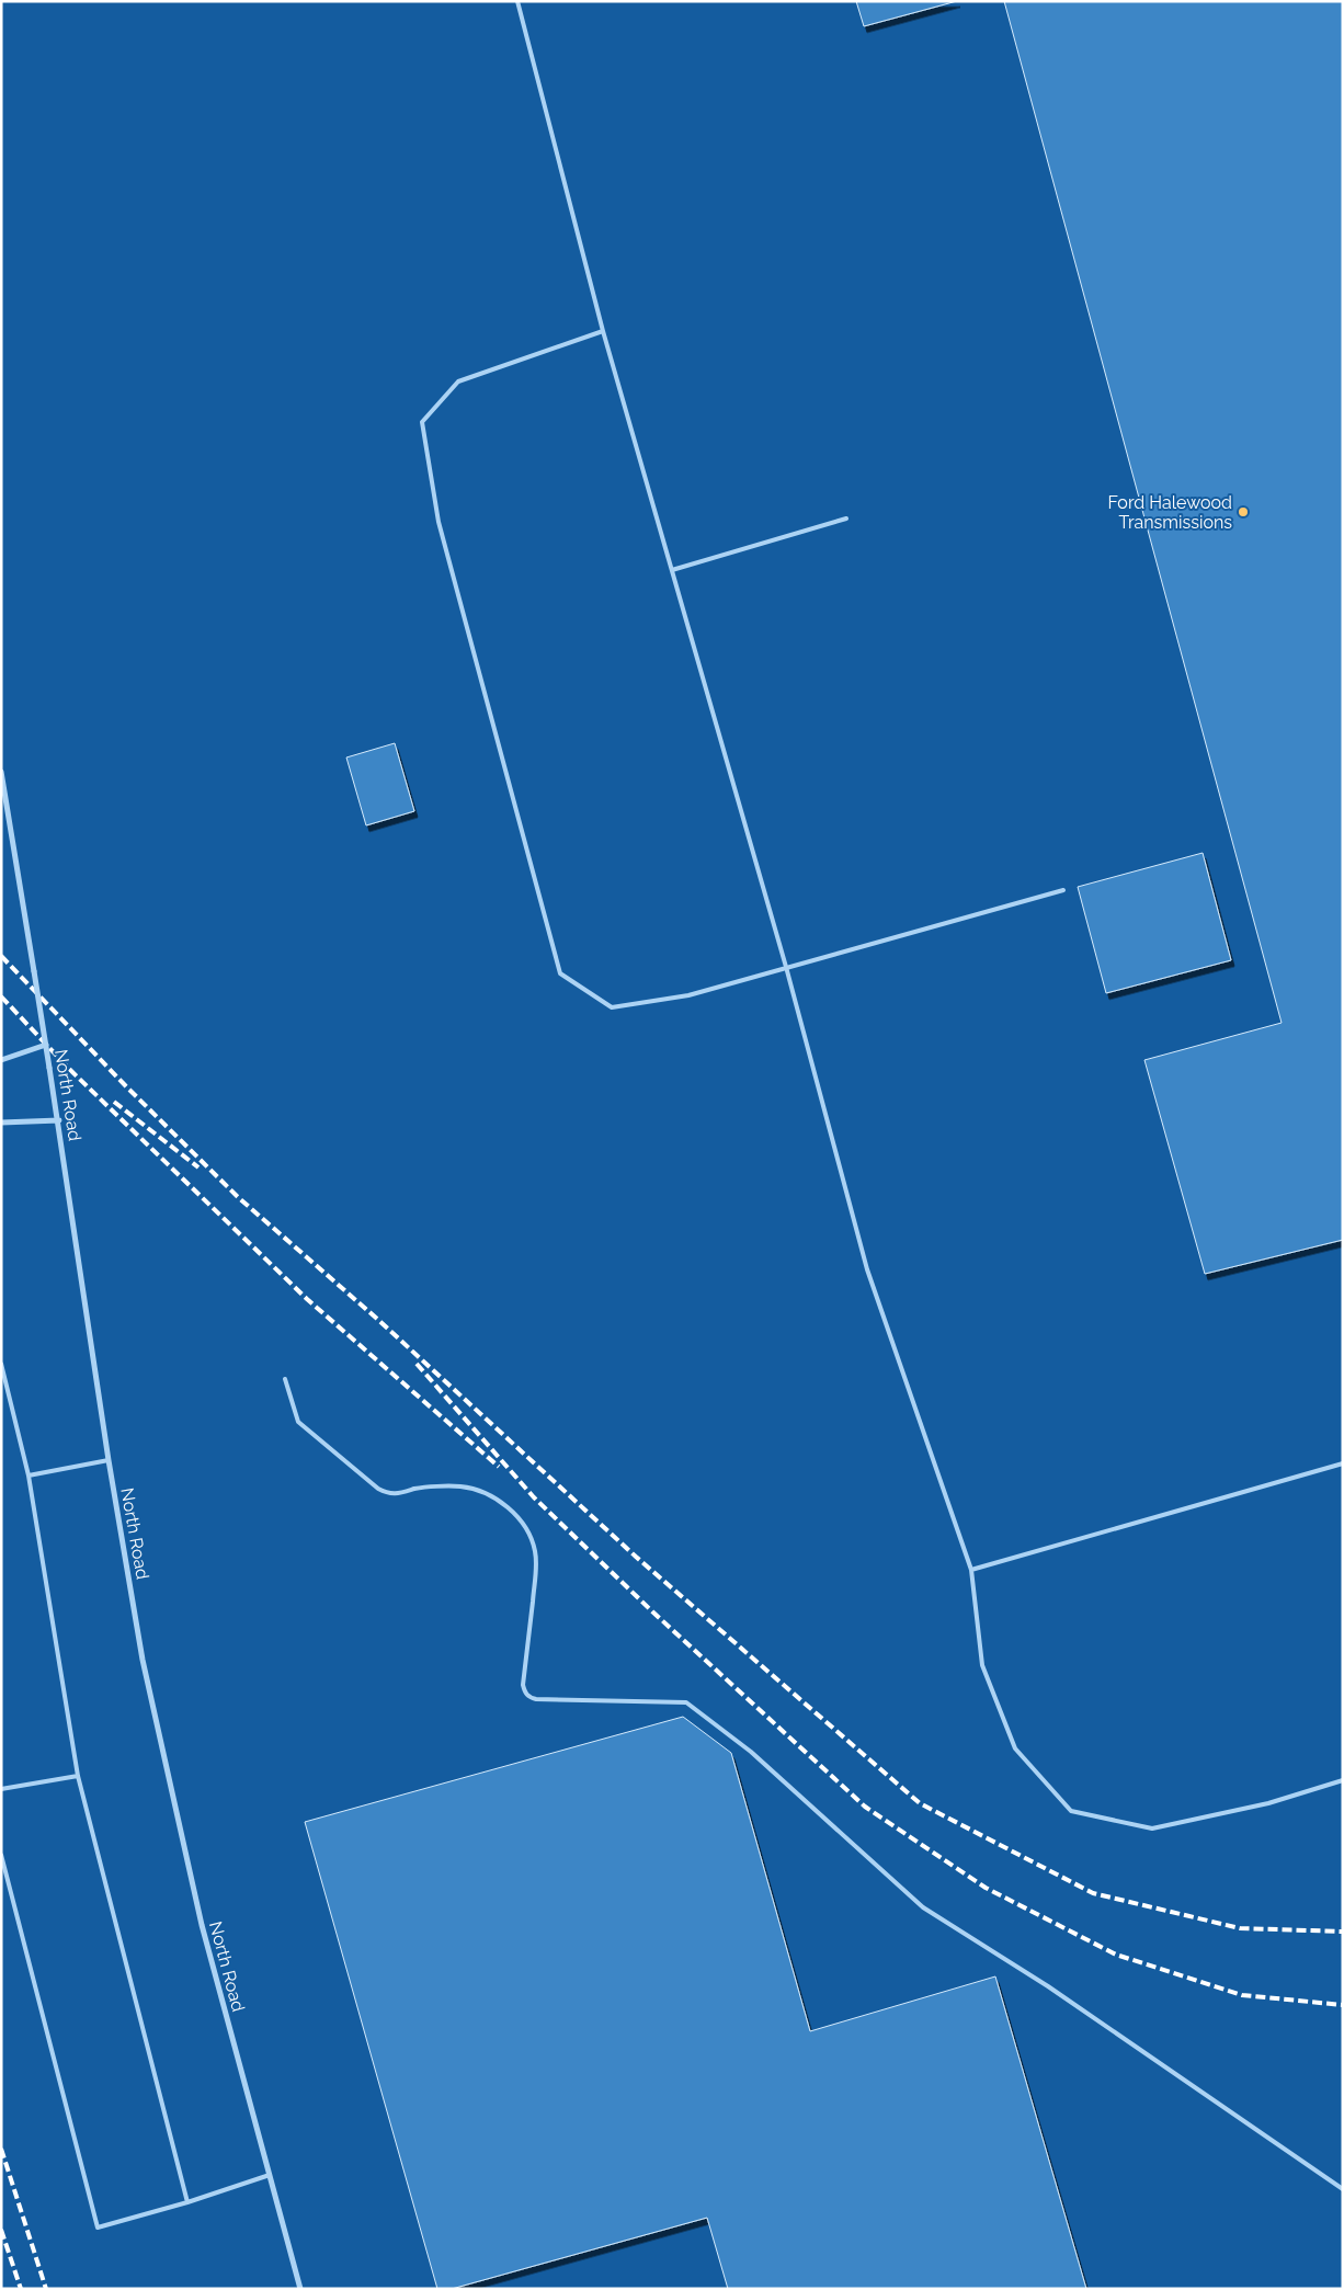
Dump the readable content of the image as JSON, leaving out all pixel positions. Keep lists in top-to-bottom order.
{
  "streets": {
    "street": ["North Road"]
  },
  "places": ["Ford Halewood Transmissions"]
}
